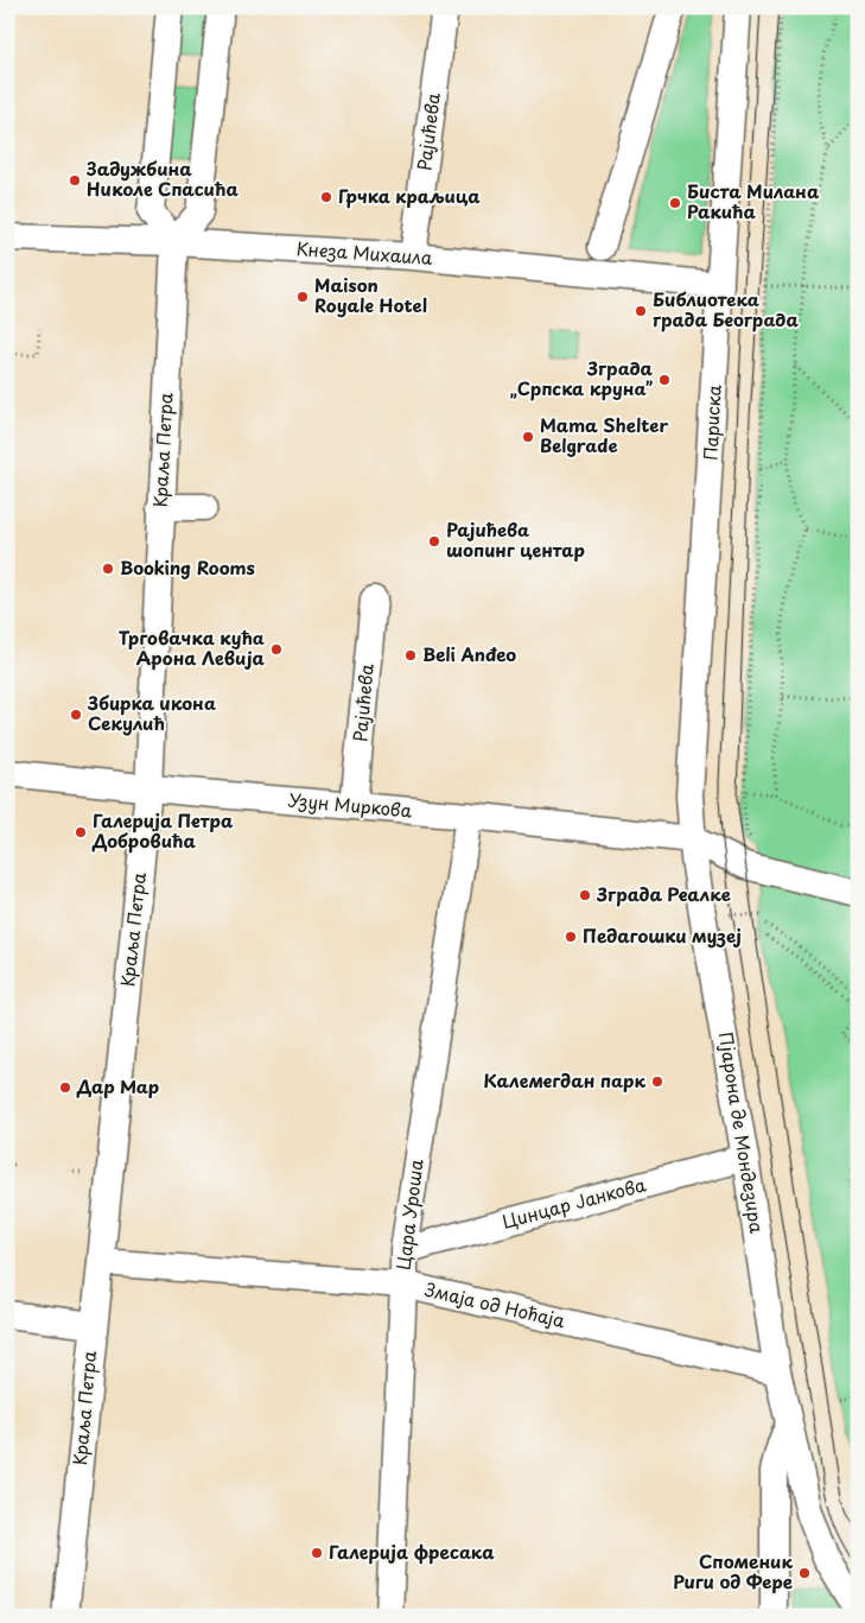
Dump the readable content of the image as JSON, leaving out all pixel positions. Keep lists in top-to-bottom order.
{
  "streets": {
    "street": [
      "Рајићева",
      "Кнеза Михаила",
      "Париска",
      "Краља Петра",
      "Узун Миркова",
      "Пјарона де Мондезира",
      "Цинцар Јанкова",
      "Цара Уроша",
      "Змаја од Ноћаја"
    ]
  },
  "crossings": [
    ["Рајићева", "Кнеза Михаила"],
    ["Рајићева", "Узун Миркова"],
    ["Кнеза Михаила", "Париска"],
    ["Кнеза Михаила", "Краља Петра"],
    ["Париска", "Узун Миркова"],
    ["Париска", "Пјарона де Мондезира"],
    ["Краља Петра", "Узун Миркова"],
    ["Краља Петра", "Змаја од Ноћаја"],
    ["Узун Миркова", "Пјарона де Мондезира"],
    ["Узун Миркова", "Цара Уроша"],
    ["Пјарона де Мондезира", "Цинцар Јанкова"],
    ["Пјарона де Мондезира", "Змаја од Ноћаја"],
    ["Цинцар Јанкова", "Цара Уроша"],
    ["Цара Уроша", "Змаја од Ноћаја"]
  ],
  "places": [
    "Задужбина Николе Спасића",
    "Грчка краљица",
    "Биста Милана Ракића",
    "Maison Royale Hotel",
    "Библиотека града Београда",
    "Зграда „Српска круна”",
    "Mama Shelter Belgrade",
    "Рајићева шопинг центар",
    "Booking Rooms",
    "Трговачка кућа Арона Левија",
    "Beli Anđeo",
    "Збирка икона Секулић",
    "Галерија Петра Добровића",
    "Зграда Реалке",
    "Педагошки музеј",
    "Калемегдан парк",
    "Дар Мар",
    "Галерија фресака",
    "Споменик Риги од Фере"
  ]
}
